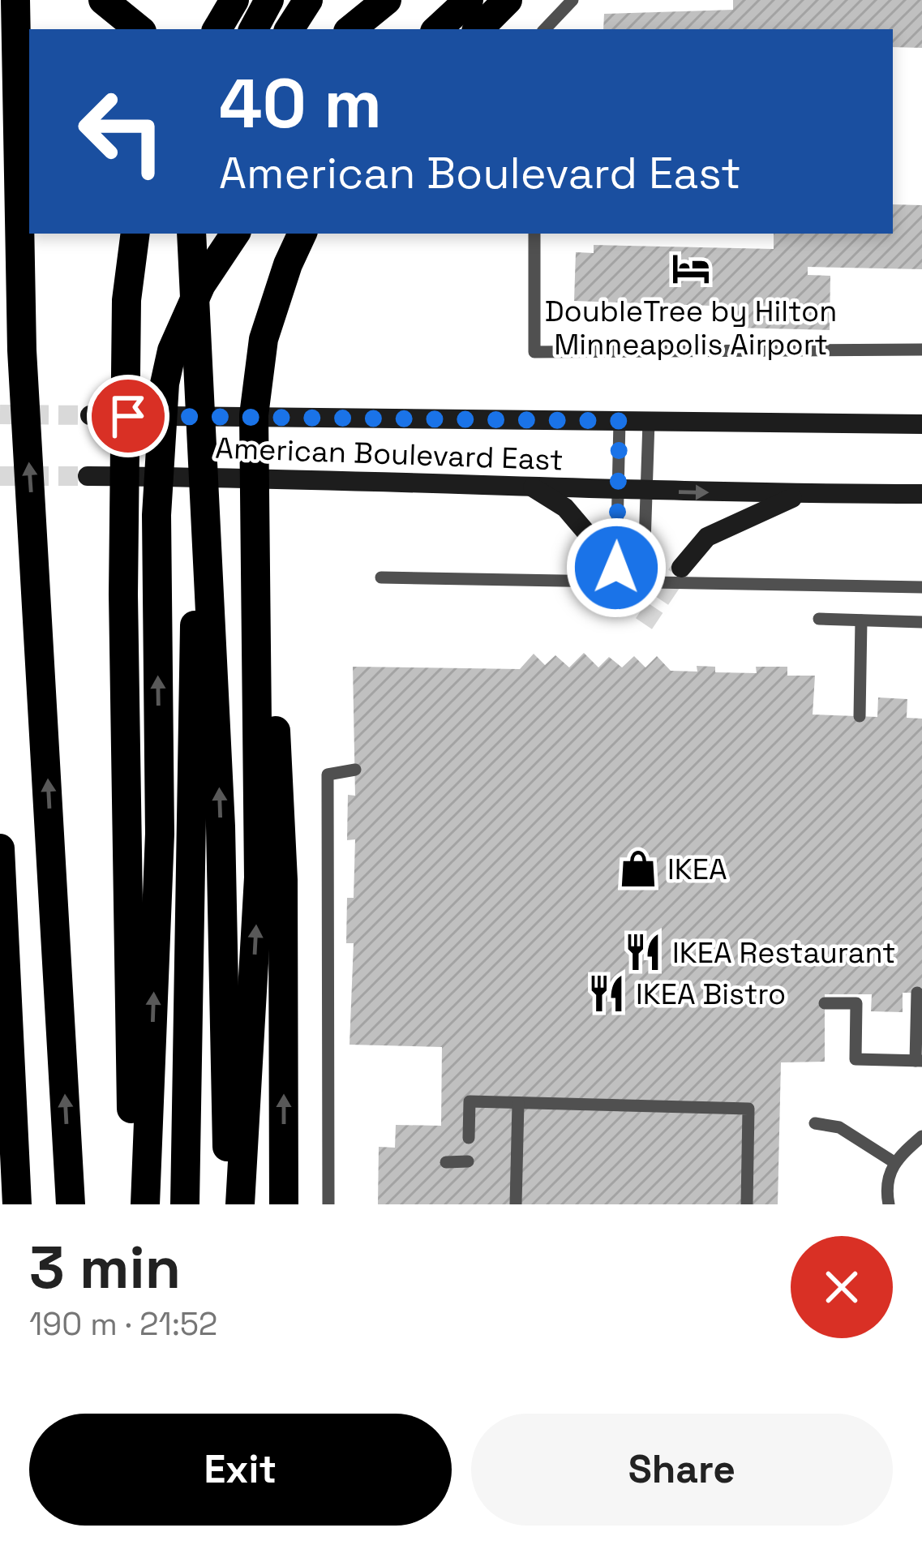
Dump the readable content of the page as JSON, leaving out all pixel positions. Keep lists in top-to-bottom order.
{
  "streets": {
    "main road": ["American Boulevard East"]
  },
  "places": {
    "hotel": ["DoubleTree by Hilton Minneapolis Airport"],
    "shop": ["IKEA"],
    "restaurant": ["IKEA Restaurant", "IKEA Bistro"]
  },
  "page": {
    "turn": ["40 m", "American Boulevard East"],
    "heading": ["3 min", "190 m · 21:52"],
    "buttons": ["Exit", "Share"]
  }
}
